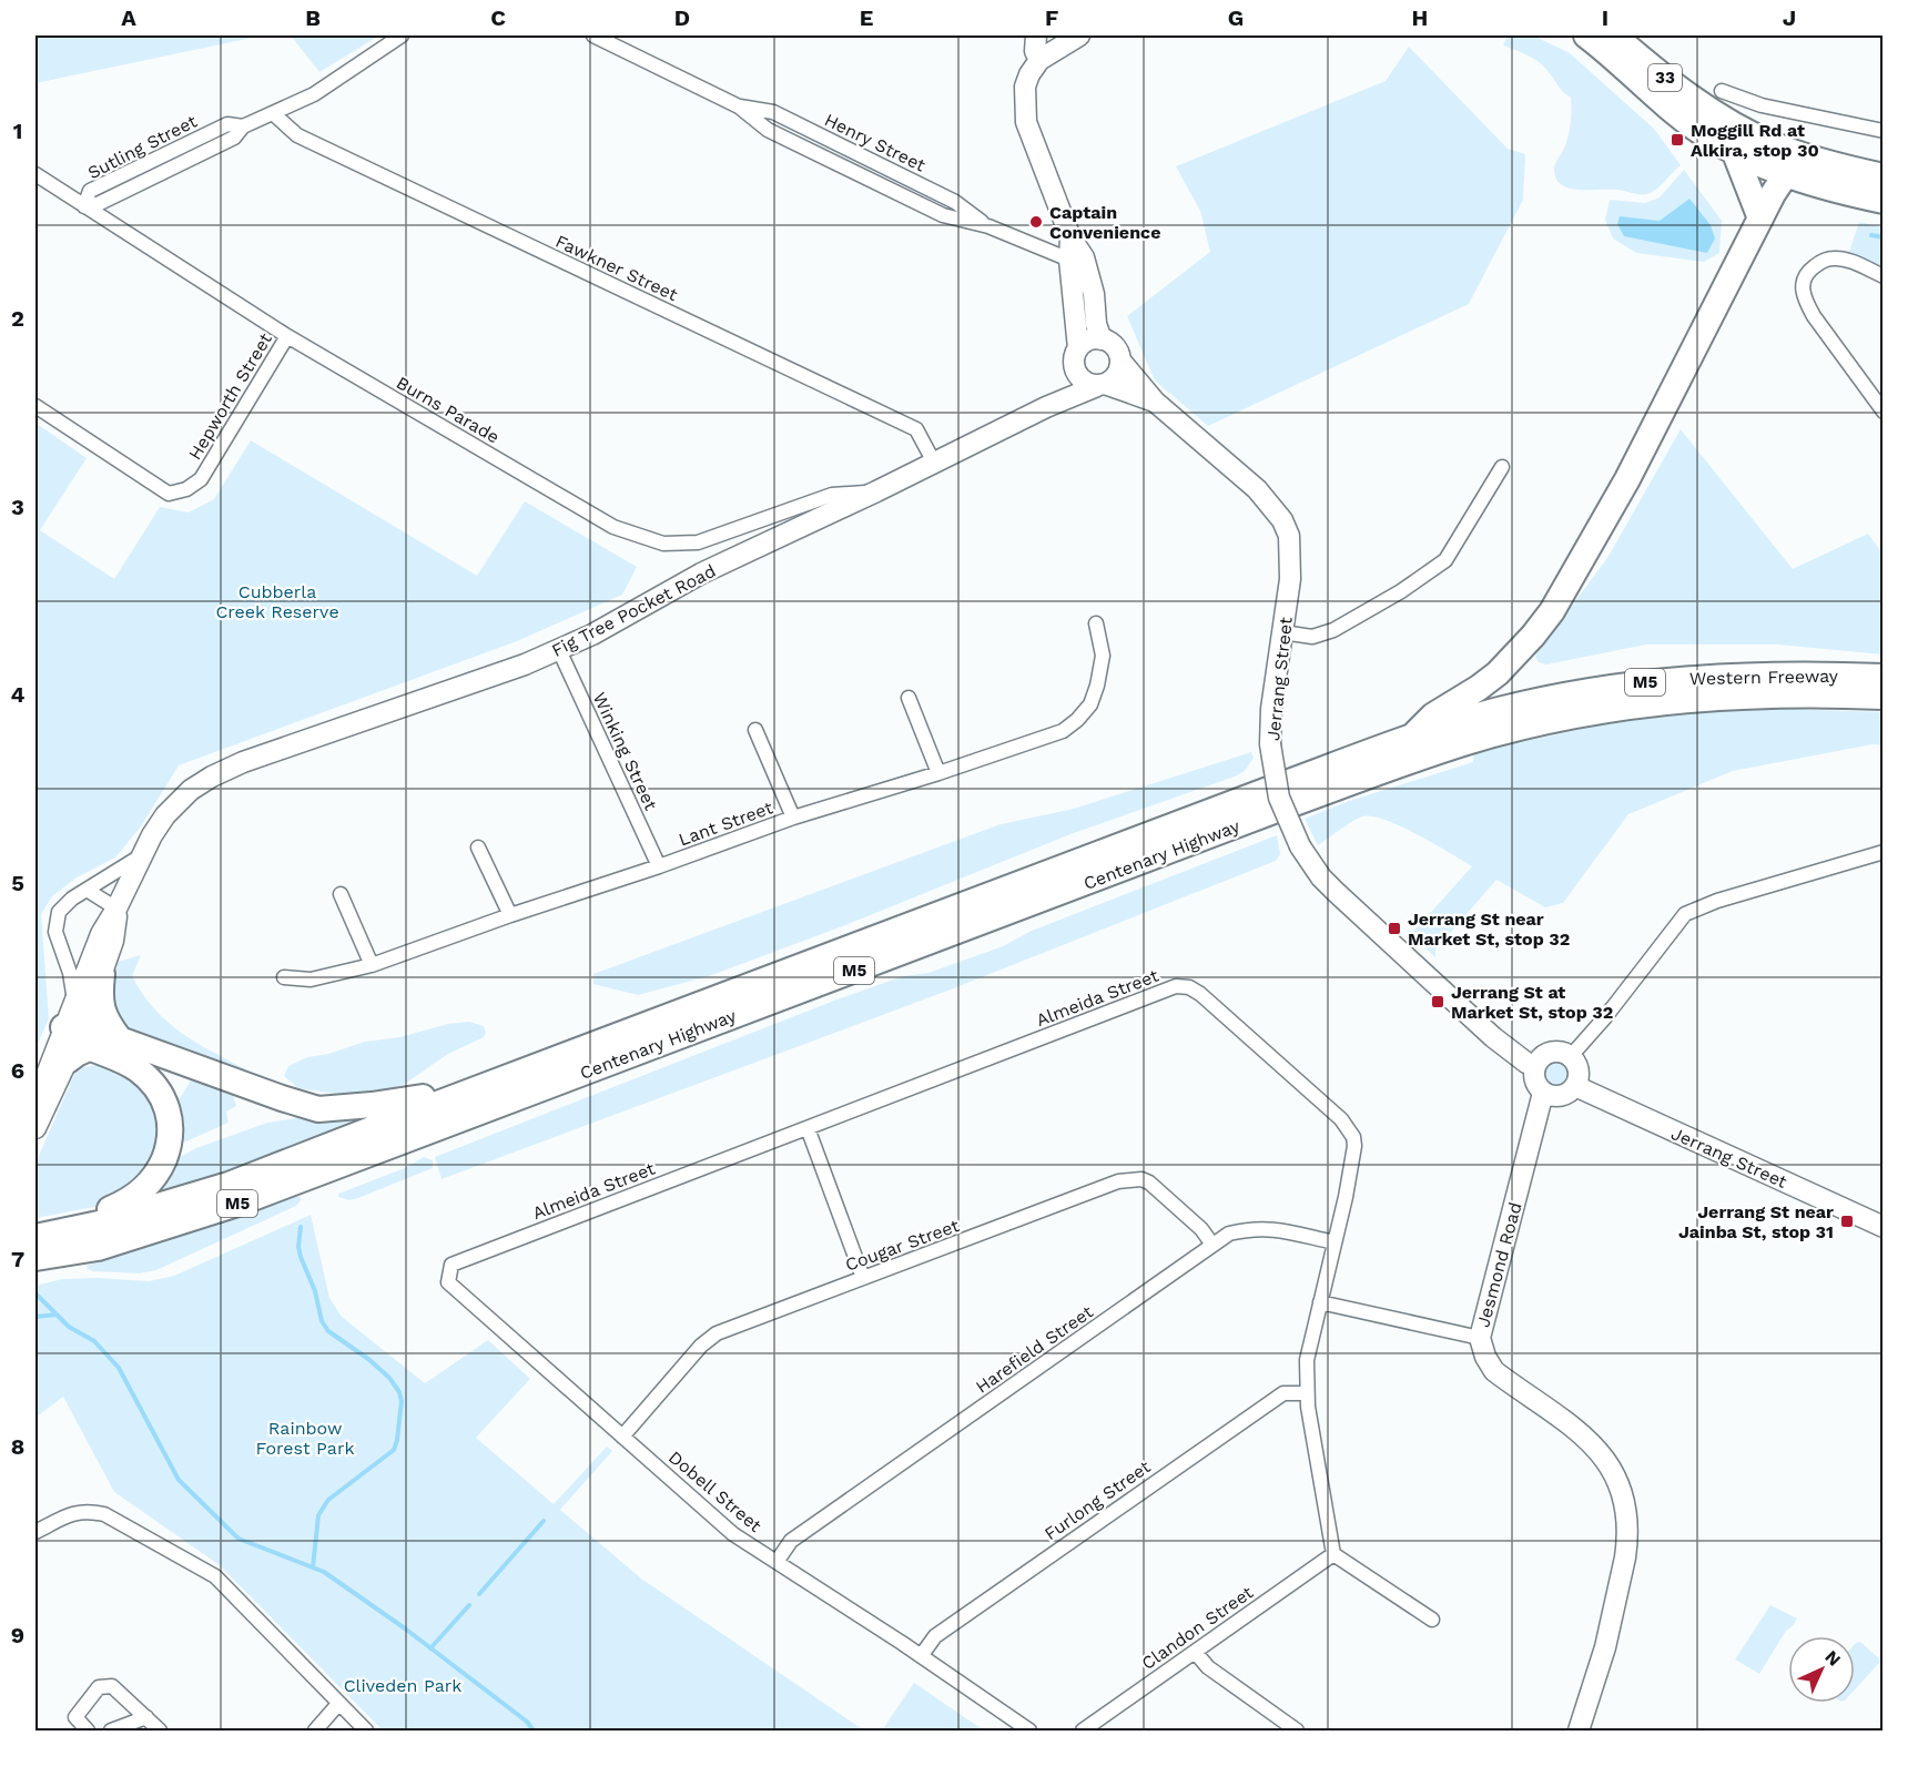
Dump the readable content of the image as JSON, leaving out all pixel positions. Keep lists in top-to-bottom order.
{
  "streets": {
    "highway": [
      "33",
      "Western Freeway",
      "M5",
      "Centenary Highway"
    ],
    "main road": ["Fig Tree Pocket Road", "Jerrang Street", "Jesmond Road"],
    "street": [
      "Henry Street",
      "Sutling Street",
      "Fawkner Street",
      "Hepworth Street",
      "Burns Parade",
      "Winking Street",
      "Lant Street",
      "Almeida Street",
      "Cougar Street",
      "Harefield Street",
      "Dobell Street",
      "Furlong Street",
      "Clandon Street"
    ]
  },
  "crossings": [
    ["Sutling Street", "Fawkner Street"],
    ["Sutling Street", "Burns Parade"],
    ["Fawkner Street", "Fig Tree Pocket Road"],
    ["Hepworth Street", "Burns Parade"],
    ["Burns Parade", "Fig Tree Pocket Road"],
    ["Fig Tree Pocket Road", "Jerrang Street"],
    ["Fig Tree Pocket Road", "Winking Street"],
    ["Western Freeway", "Centenary Highway"],
    ["Jerrang Street", "Jesmond Road"],
    ["Winking Street", "Lant Street"],
    ["Almeida Street", "Harefield Street"],
    ["Almeida Street", "Dobell Street"],
    ["Almeida Street", "Furlong Street"],
    ["Almeida Street", "Clandon Street"],
    ["Cougar Street", "Harefield Street"],
    ["Cougar Street", "Dobell Street"],
    ["Harefield Street", "Dobell Street"],
    ["Dobell Street", "Furlong Street"]
  ],
  "parks": ["Cubberla Creek Reserve", "Rainbow Forest Park", "Cliveden Park"],
  "places": {
    "transit": [
      "Moggill Rd at Alkira, stop 30",
      "Jerrang St near Market St, stop 32",
      "Jerrang St at Market St, stop 32",
      "Jerrang St near Jainba St, stop 31"
    ],
    "other": ["Captain Convenience"]
  },
  "north": "top right",
  "grid": {
    "columns": [
      "A",
      "B",
      "C",
      "D",
      "E",
      "F",
      "G",
      "H",
      "I",
      "J"
    ],
    "rows": [
      "1",
      "2",
      "3",
      "4",
      "5",
      "6",
      "7",
      "8",
      "9"
    ]
  }
}
